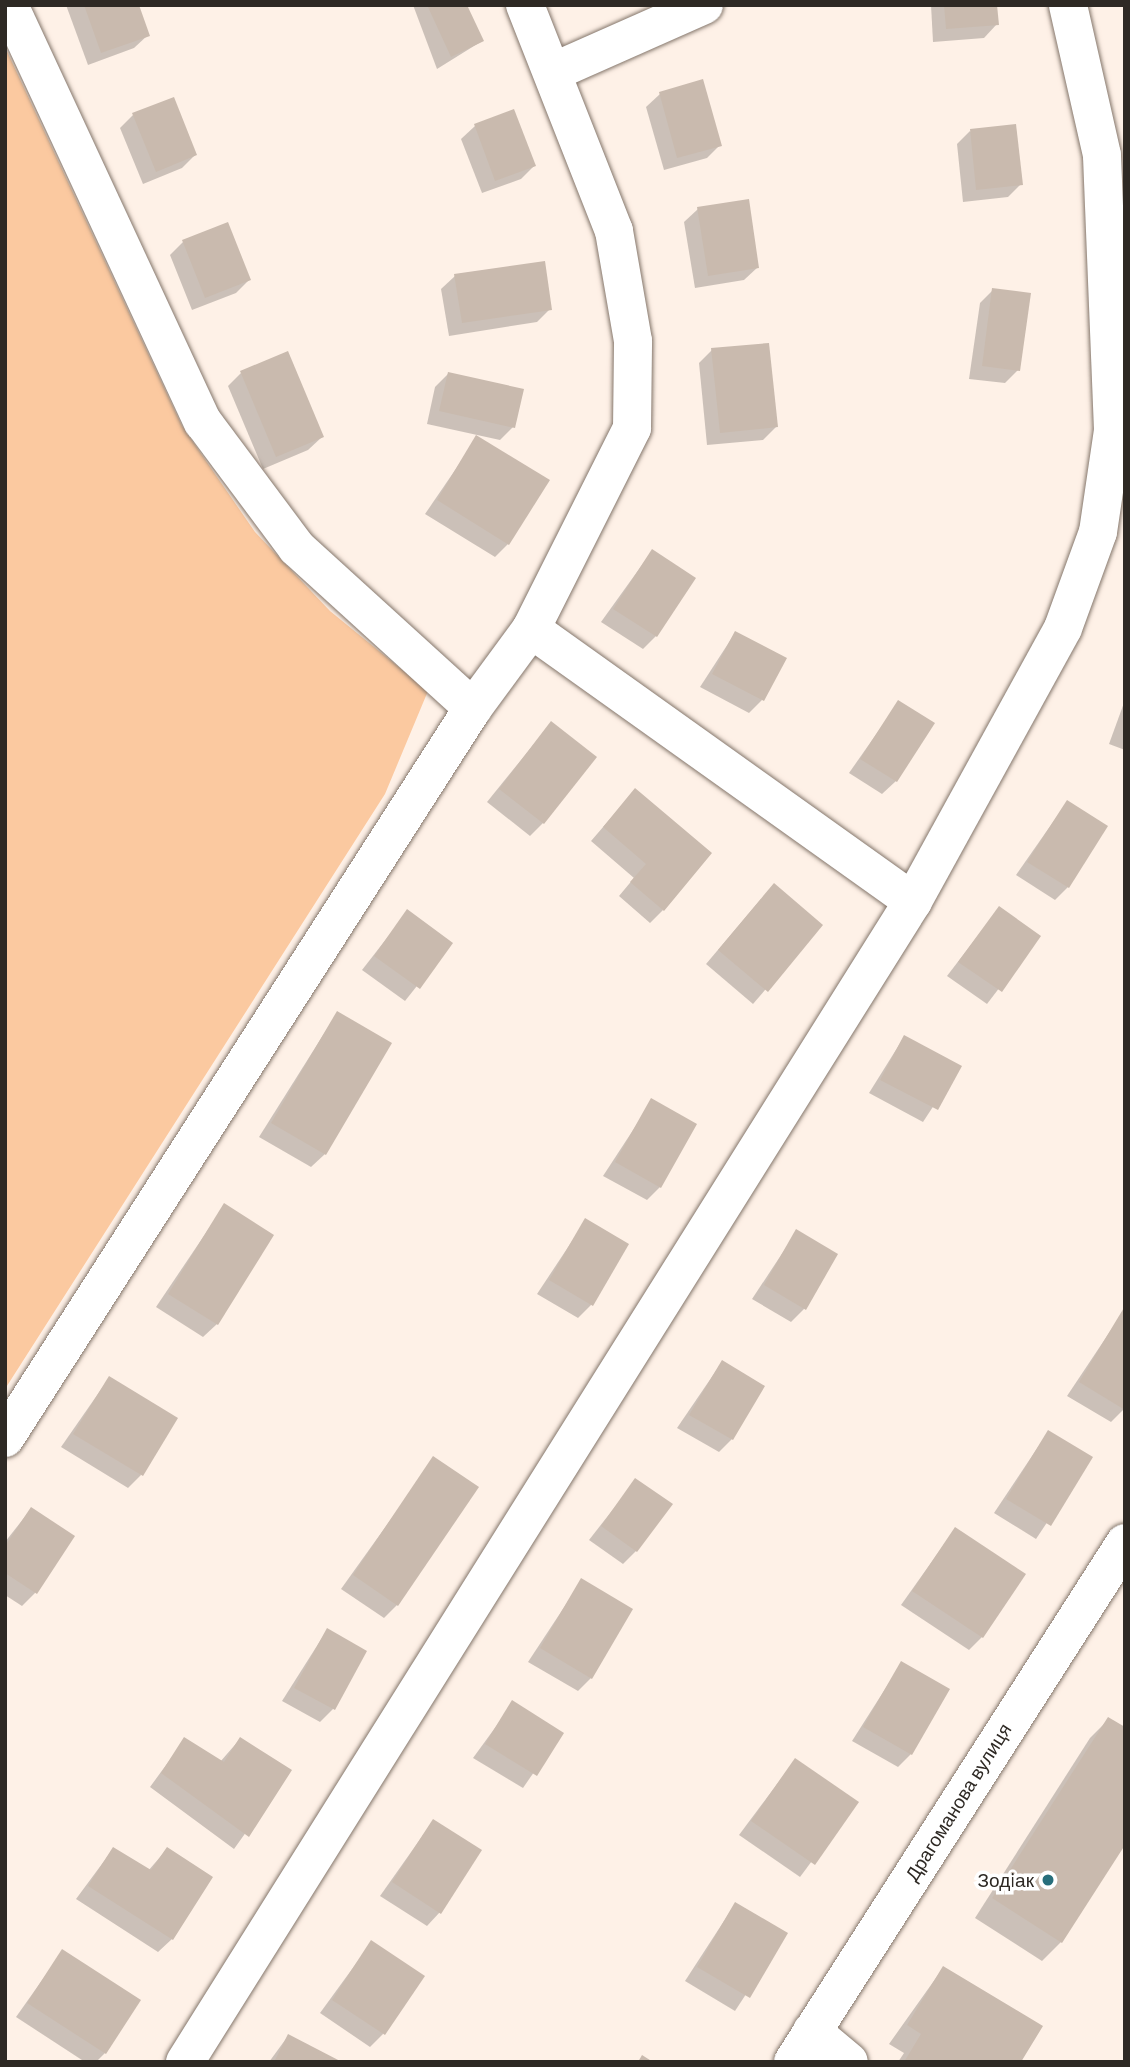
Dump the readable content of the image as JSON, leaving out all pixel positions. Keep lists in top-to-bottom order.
{
  "streets": {
    "street": ["Драгоманова вулиця"]
  },
  "places": ["Зодiак"]
}
